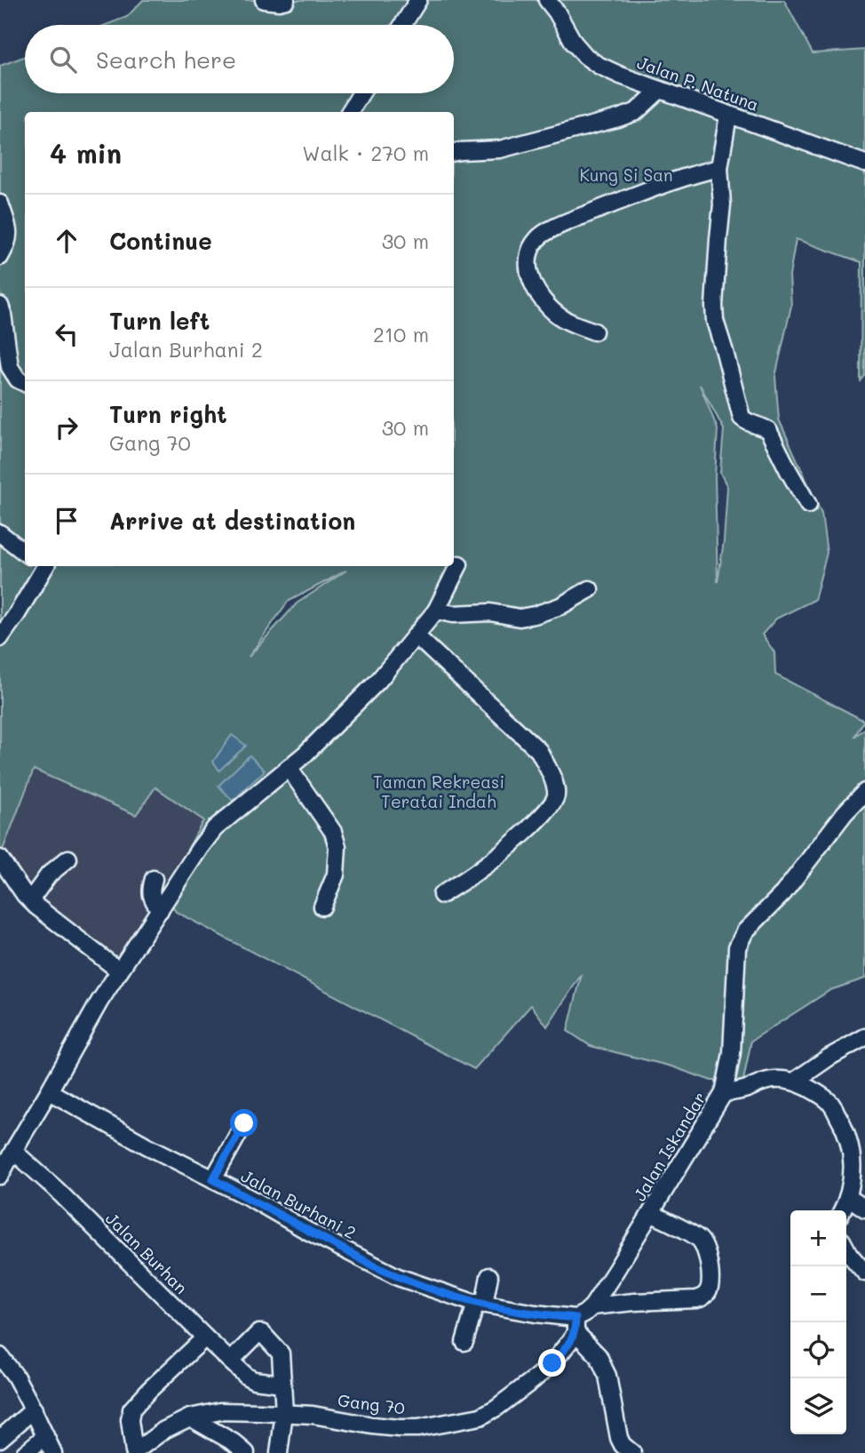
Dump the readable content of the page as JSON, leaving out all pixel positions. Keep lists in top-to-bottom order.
{
  "streets": {
    "street": [
      "Jalan P. Natuna",
      "Jalan Iskandar",
      "Jalan Burhani 2",
      "Jalan Burhan",
      "Gang 70"
    ]
  },
  "crossings": [
    ["Jalan Iskandar", "Jalan Burhani 2"],
    ["Jalan Iskandar", "Gang 70"],
    ["Jalan Burhani 2", "Gang 70"]
  ],
  "parks": ["Kung Si San", "Taman Rekreasi Teratai Indah"],
  "page": {
    "search": "Search here",
    "heading": ["4 min", "Walk · 270 m"],
    "list": [
      ["Continue", "30 m"],
      ["Turn left", "Jalan Burhani 2", "210 m"],
      ["Turn right", "Gang 70", "30 m"],
      "Arrive at destination"
    ],
    "map_buttons": ["+", "−"]
  }
}
